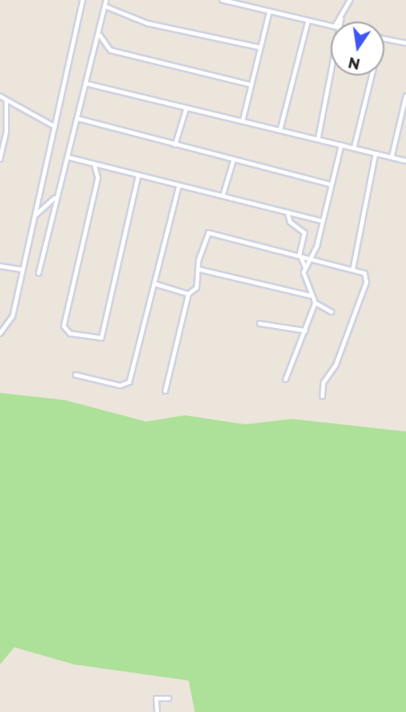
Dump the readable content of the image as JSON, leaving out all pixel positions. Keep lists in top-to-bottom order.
{
  "north": "bottom"
}
